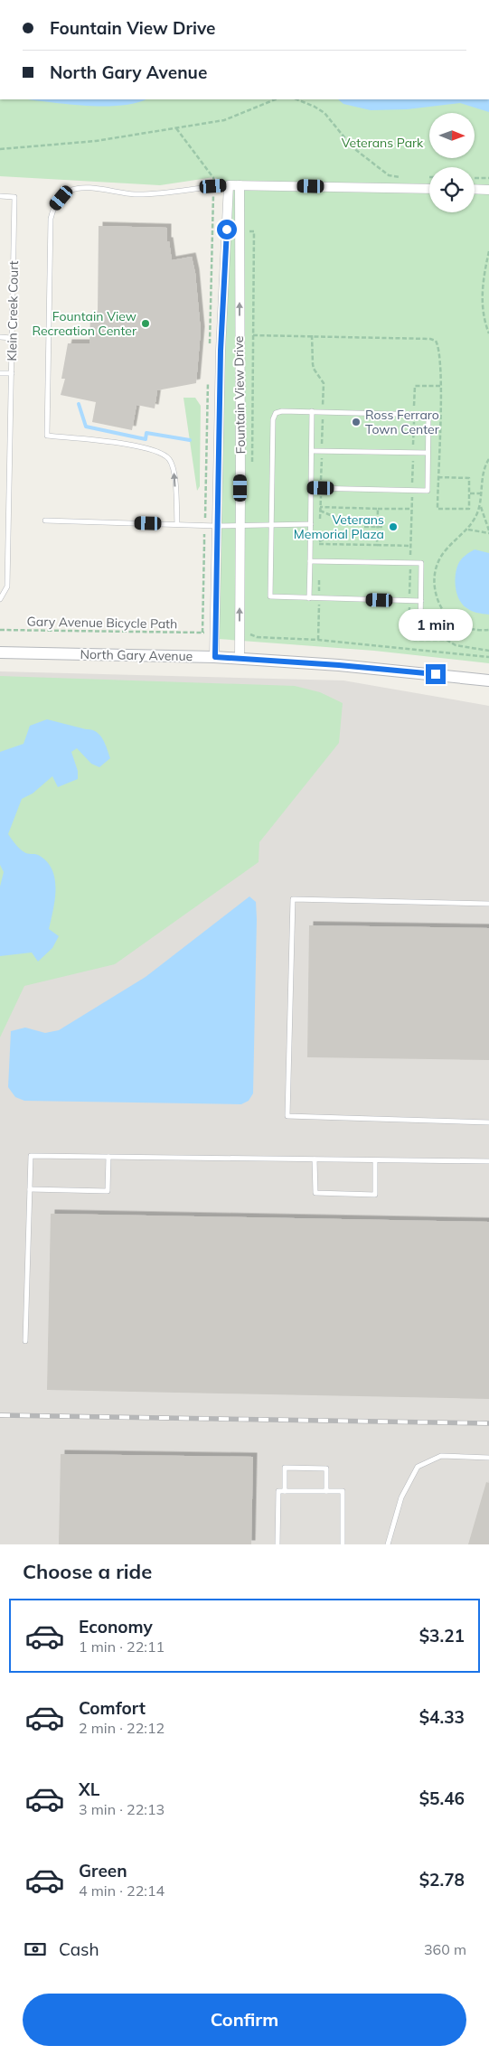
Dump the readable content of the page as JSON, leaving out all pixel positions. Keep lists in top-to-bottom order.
{
  "streets": {
    "street": ["Fountain View Drive", "North Gary Avenue"],
    "lane": ["Klein Creek Court"],
    "path": ["Gary Avenue Bicycle Path"]
  },
  "crossings": [
    ["Fountain View Drive", "North Gary Avenue"]
  ],
  "parks": ["Veterans Park"],
  "places": ["Fountain View Recreation Center", "Ross Ferraro Town Center", "Veterans Memorial Plaza"],
  "north": "right",
  "page": {
    "banner": ["Fountain View Drive", "North Gary Avenue"],
    "bubble": "1 min",
    "heading": "Choose a ride",
    "list": [
      {
        "name": "Economy",
        "note": "1 min · 22:11",
        "value": "$3.21"
      },
      {
        "name": "Comfort",
        "note": "2 min · 22:12",
        "value": "$4.33"
      },
      {
        "name": "XL",
        "note": "3 min · 22:13",
        "value": "$5.46"
      },
      {
        "name": "Green",
        "note": "4 min · 22:14",
        "value": "$2.78"
      }
    ],
    "pay": ["Cash", "360 m"],
    "buttons": "Confirm"
  }
}
